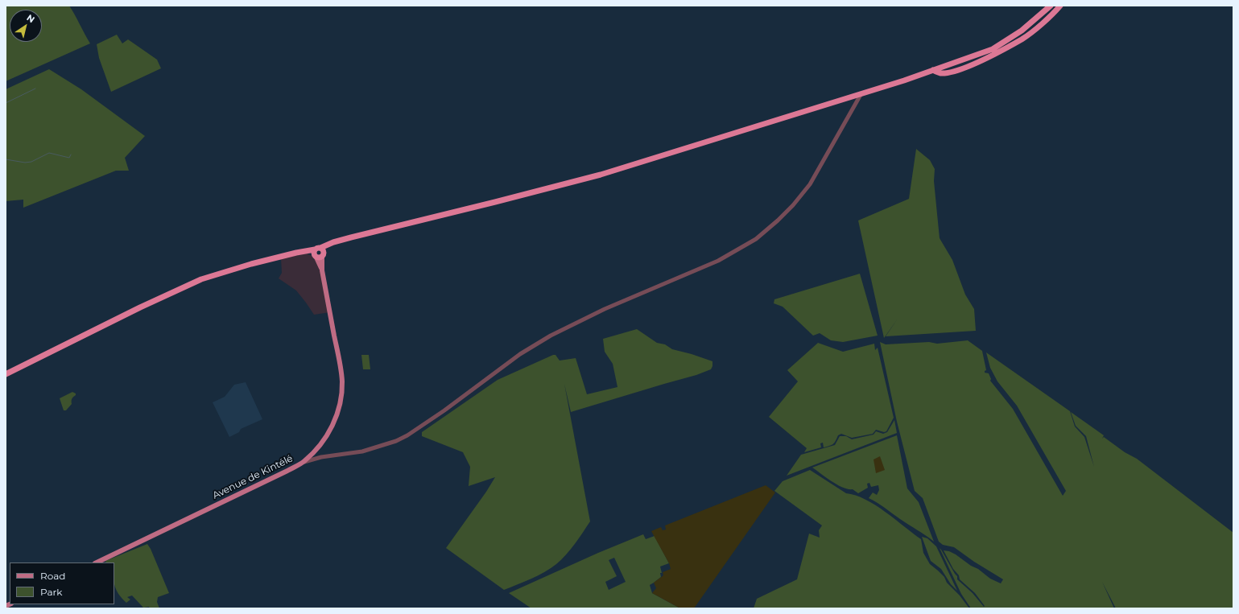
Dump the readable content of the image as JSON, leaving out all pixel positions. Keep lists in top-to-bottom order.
{
  "streets": {
    "main road": ["Avenue de Kintélé"]
  },
  "legend": ["Road", "Park"],
  "north": "top right"
}
